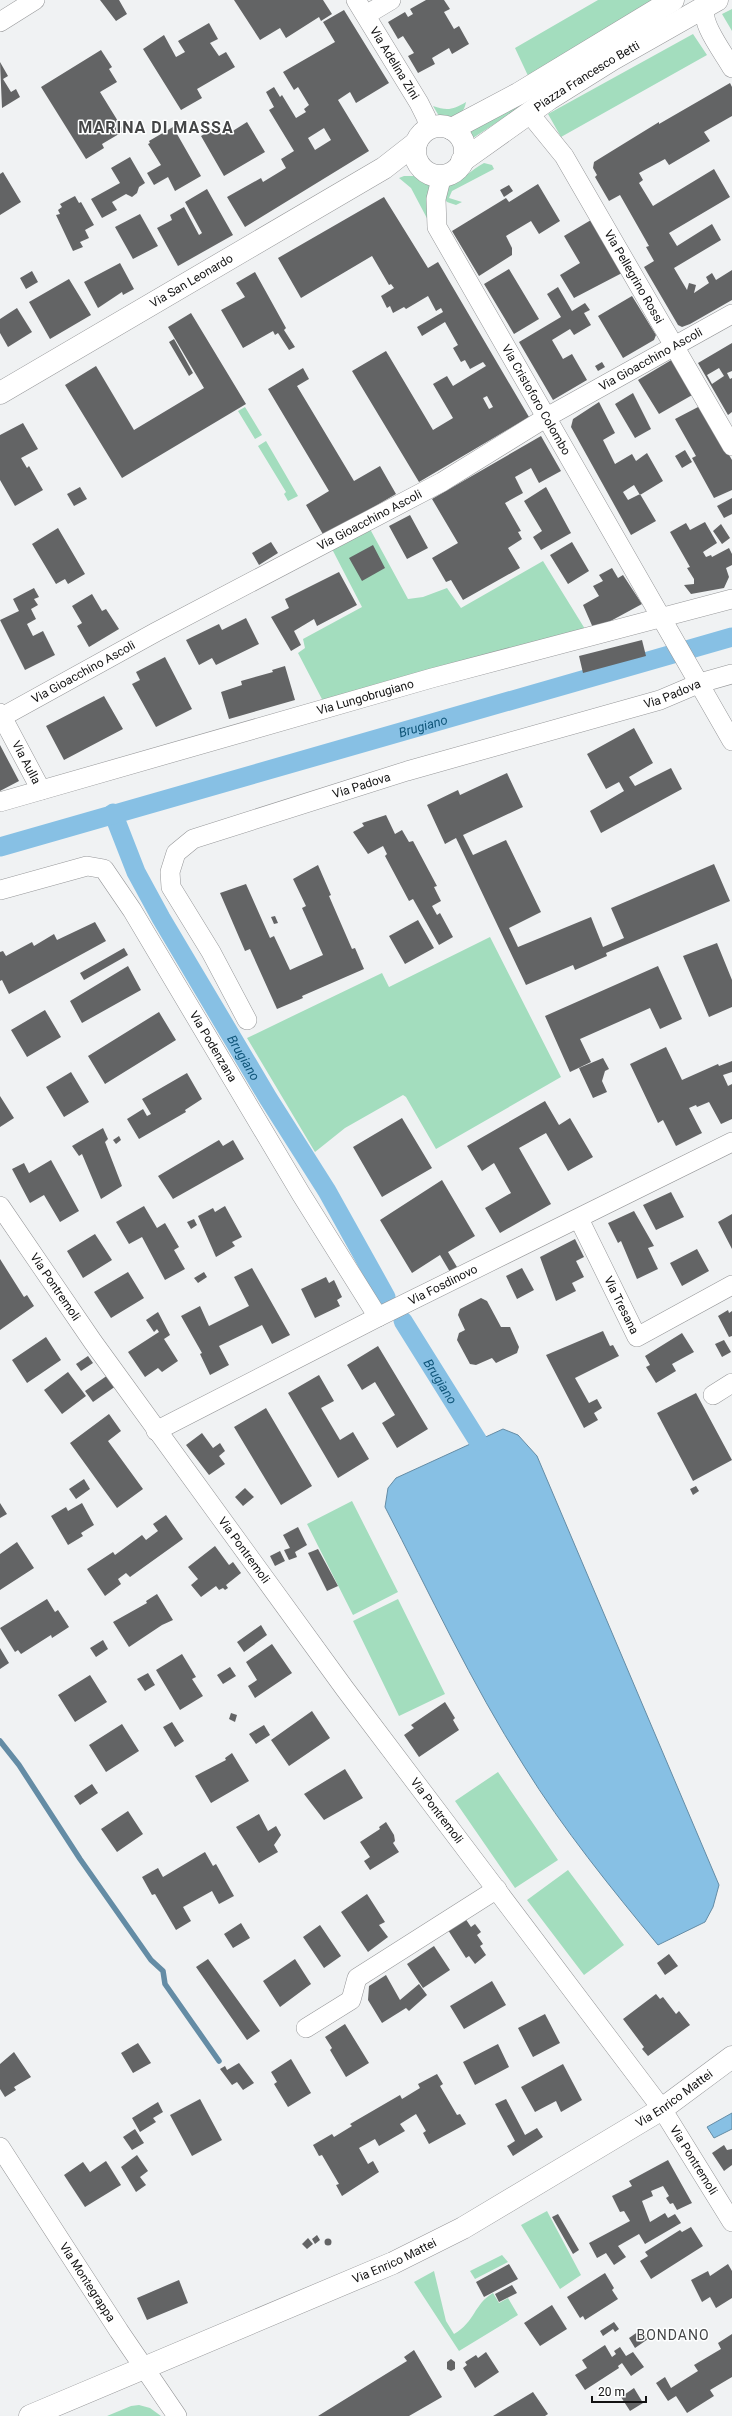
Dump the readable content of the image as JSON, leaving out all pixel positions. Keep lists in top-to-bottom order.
{
  "streets": {
    "main road": ["Piazza Francesco Betti", "Via San Leonardo", "Via Enrico Mattei"],
    "street": [
      "Via Adelina Zini",
      "Via Pellegrino Rossi",
      "Via Gioacchino Ascoli",
      "Via Cristoforo Colombo",
      "Via Padova",
      "Via Lungobrugiano",
      "Via Aulla",
      "Via Podenzana",
      "Via Fosdinovo",
      "Via Pontremoli",
      "Via Tresana",
      "Via Montegrappa"
    ]
  },
  "crossings": [
    ["Via Adelina Zini", "Piazza Francesco Betti"],
    ["Via Adelina Zini", "Via San Leonardo"],
    ["Via Adelina Zini", "Via Cristoforo Colombo"],
    ["Piazza Francesco Betti", "Via Pellegrino Rossi"],
    ["Piazza Francesco Betti", "Via San Leonardo"],
    ["Piazza Francesco Betti", "Via Cristoforo Colombo"],
    ["Via Pellegrino Rossi", "Via Gioacchino Ascoli"],
    ["Via San Leonardo", "Via Cristoforo Colombo"],
    ["Via Gioacchino Ascoli", "Via Cristoforo Colombo"],
    ["Via Gioacchino Ascoli", "Via Aulla"],
    ["Via Cristoforo Colombo", "Via Padova"],
    ["Via Cristoforo Colombo", "Via Lungobrugiano"],
    ["Via Lungobrugiano", "Via Aulla"],
    ["Via Podenzana", "Via Fosdinovo"],
    ["Via Fosdinovo", "Via Pontremoli"],
    ["Via Fosdinovo", "Via Tresana"],
    ["Via Pontremoli", "Via Enrico Mattei"],
    ["Via Enrico Mattei", "Via Montegrappa"]
  ],
  "districts": ["MARINA DI MASSA", "BONDANO"],
  "water": ["Brugiano"],
  "scale_bar": "20 m"
}
